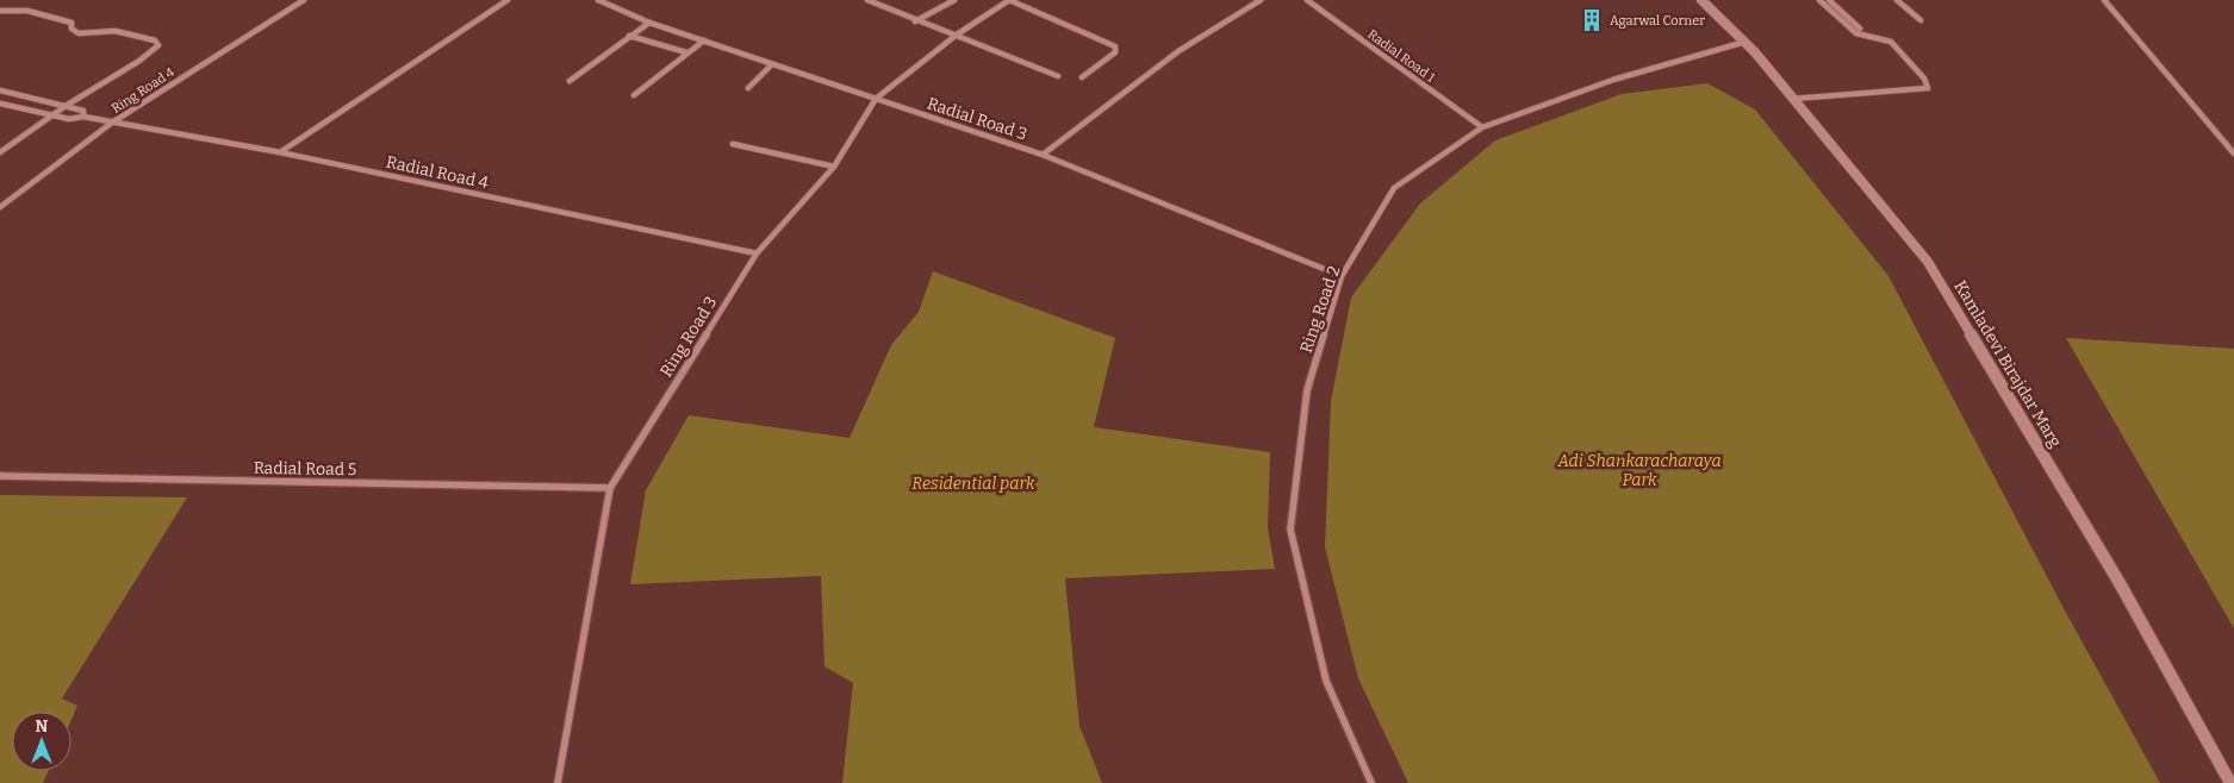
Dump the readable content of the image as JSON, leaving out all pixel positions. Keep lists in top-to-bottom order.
{
  "streets": {
    "street": [
      "Radial Road 1",
      "Ring Road 4",
      "Radial Road 3",
      "Radial Road 4",
      "Ring Road 2",
      "Ring Road 3",
      "Kamladevi Birajdar Marg",
      "Radial Road 5"
    ]
  },
  "crossings": [
    ["Radial Road 1", "Ring Road 2"],
    ["Ring Road 4", "Radial Road 4"],
    ["Radial Road 3", "Ring Road 2"],
    ["Radial Road 3", "Ring Road 3"],
    ["Radial Road 4", "Ring Road 3"],
    ["Ring Road 2", "Kamladevi Birajdar Marg"],
    ["Ring Road 3", "Radial Road 5"]
  ],
  "parks": ["Adi Shankaracharaya Park", "Residential park"],
  "places": {
    "building": ["Agarwal Corner"]
  },
  "north": "top"
}
